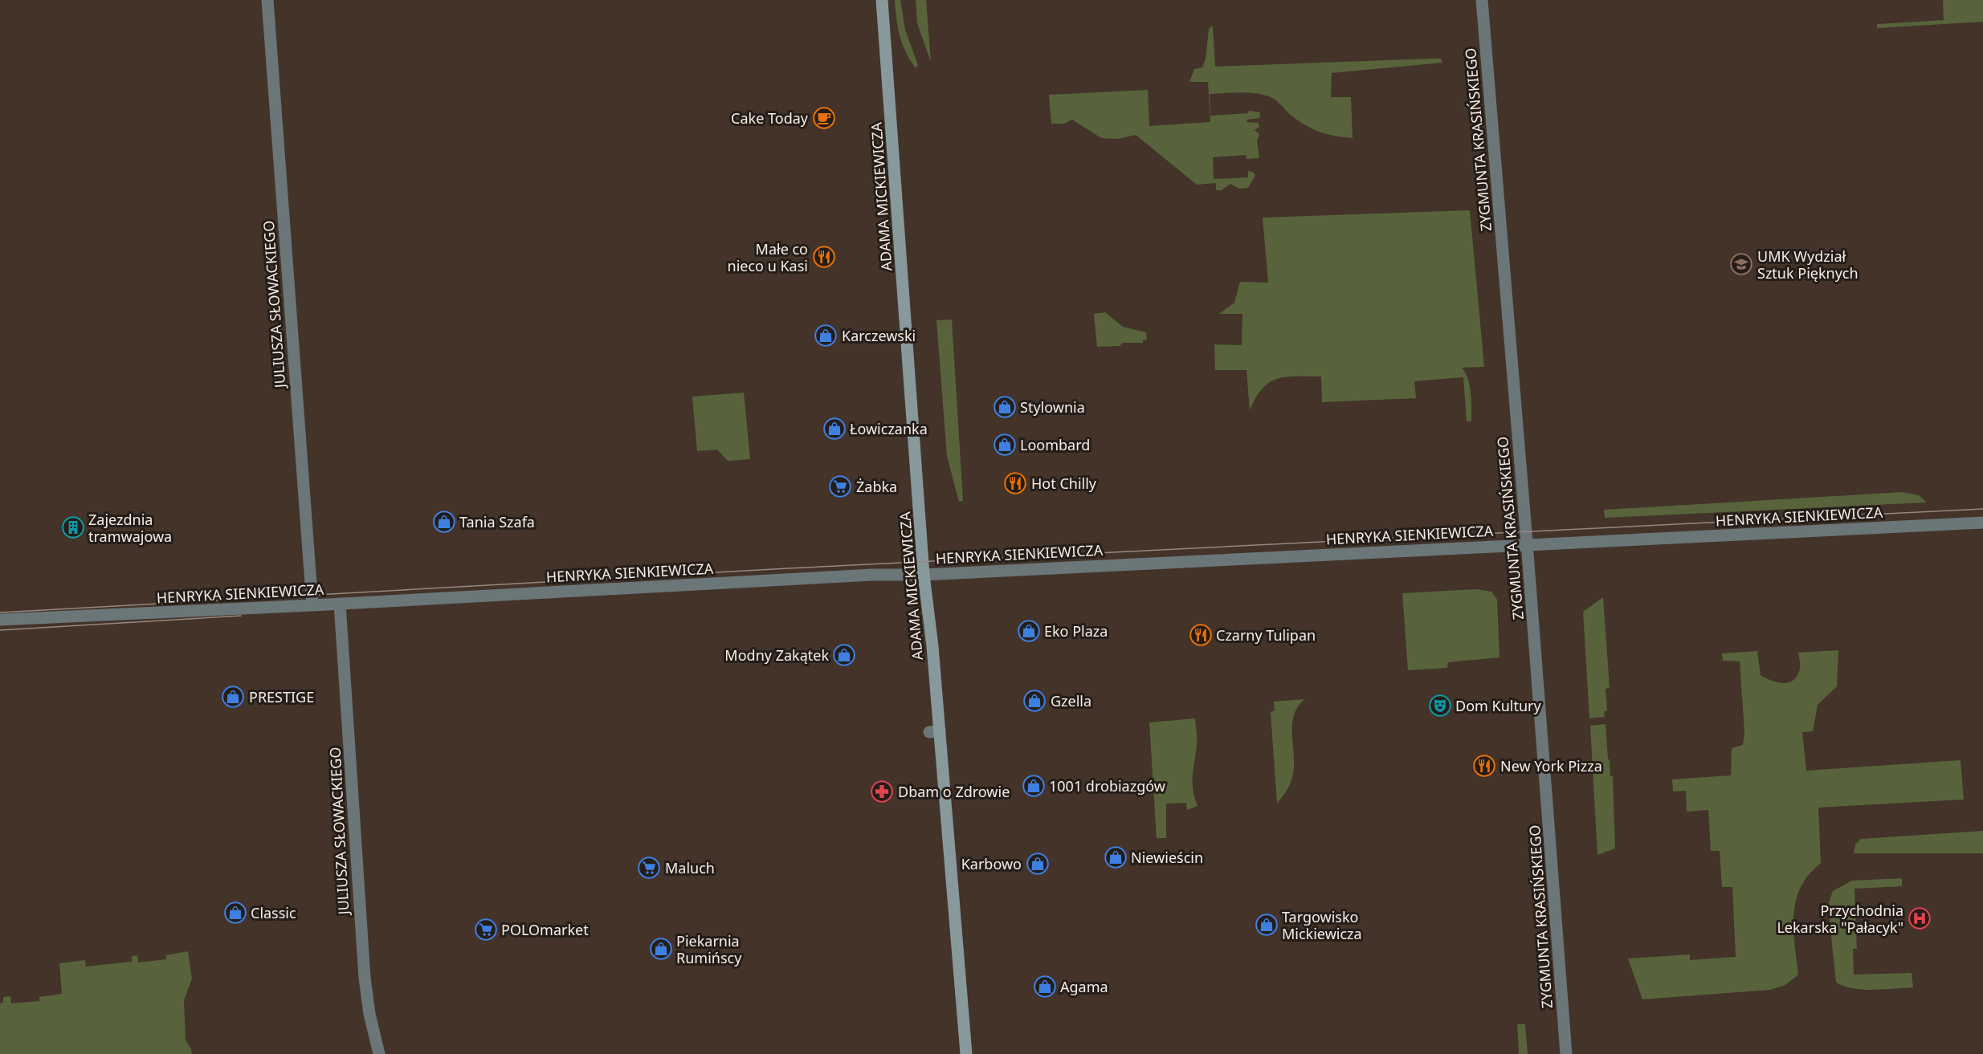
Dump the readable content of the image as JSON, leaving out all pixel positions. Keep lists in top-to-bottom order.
{
  "streets": {
    "street": [
      "ZYGMUNTA KRASIŃSKIEGO",
      "ADAMA MICKIEWICZA",
      "JULIUSZA SŁOWACKIEGO",
      "HENRYKA SIENKIEWICZA"
    ]
  },
  "crossings": [
    ["ZYGMUNTA KRASIŃSKIEGO", "HENRYKA SIENKIEWICZA"],
    ["ADAMA MICKIEWICZA", "HENRYKA SIENKIEWICZA"],
    ["JULIUSZA SŁOWACKIEGO", "HENRYKA SIENKIEWICZA"]
  ],
  "places": {
    "cafe": ["Cake Today"],
    "restaurant": [
      "Małe co nieco u Kasi",
      "Hot Chilly",
      "Czarny Tulipan",
      "New York Pizza"
    ],
    "school or university": ["UMK Wydział Sztuk Pięknych"],
    "shop": [
      "Karczewski",
      "Stylownia",
      "Łowiczanka",
      "Loombard",
      "Tania Szafa",
      "Eko Plaza",
      "Modny Zakątek",
      "PRESTIGE",
      "Gzella",
      "1001 drobiazgów",
      "Niewieścin",
      "Karbowo",
      "Classic",
      "Targowisko Mickiewicza",
      "Piekarnia Rumińscy",
      "Agama"
    ],
    "supermarket": ["Żabka", "Maluch", "POLOmarket"],
    "building": ["Zajezdnia tramwajowa"],
    "theatre": ["Dom Kultury"],
    "pharmacy": ["Dbam o Zdrowie"],
    "hospital": ["Przychodnia Lekarska \"Pałacyk\""]
  }
}
